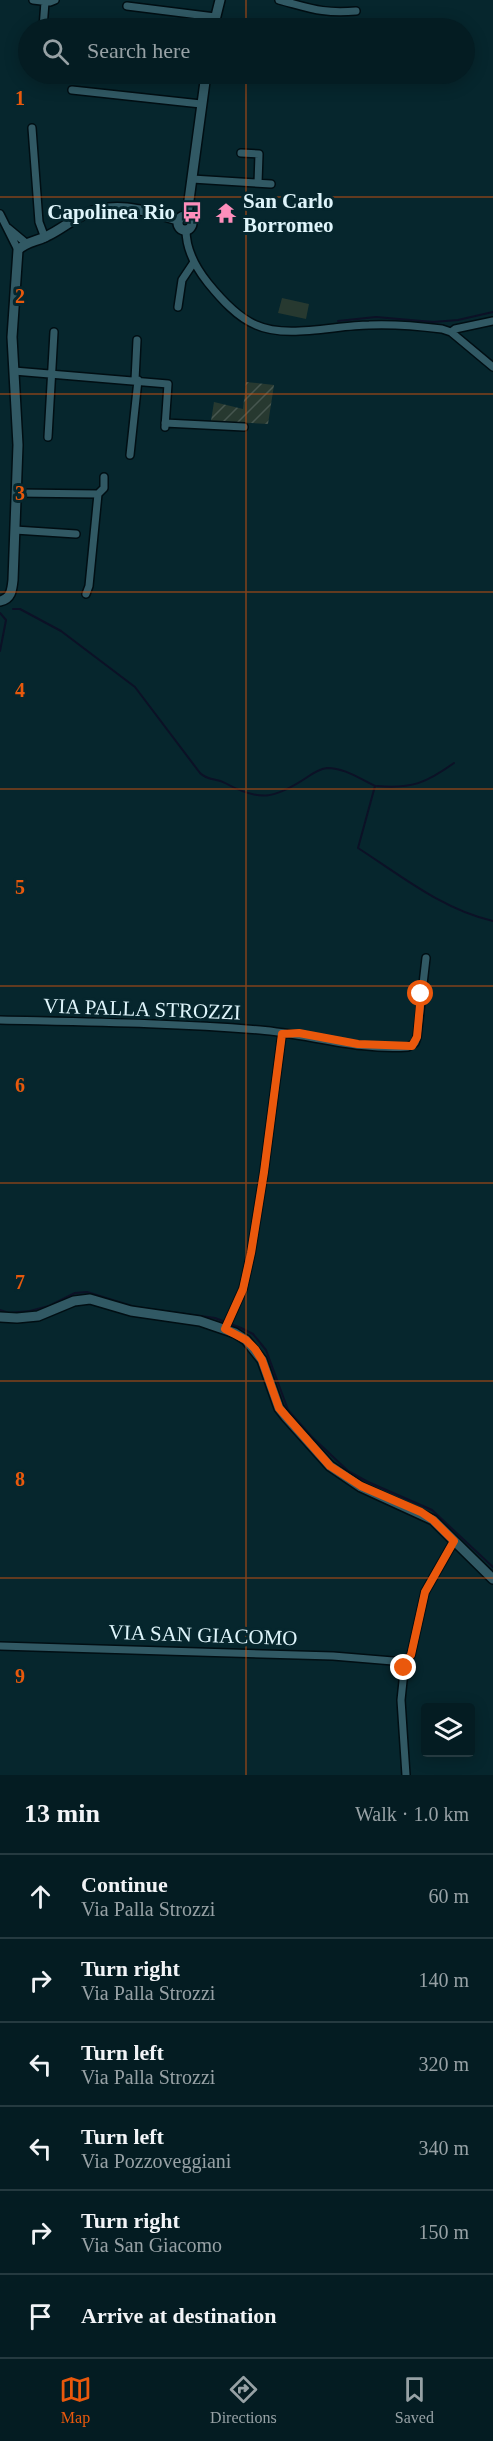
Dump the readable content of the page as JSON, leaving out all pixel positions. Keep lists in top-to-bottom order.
{
  "streets": {
    "street": ["VIA PALLA STROZZI", "VIA SAN GIACOMO"]
  },
  "places": {
    "bus stop": ["Capolinea Rio"],
    "temple": ["San Carlo Borromeo"]
  },
  "page": {
    "search": "Search here",
    "heading": ["13 min", "Walk · 1.0 km"],
    "list": [
      ["Continue", "Via Palla Strozzi", "60 m"],
      ["Turn right", "Via Palla Strozzi", "140 m"],
      ["Turn left", "Via Palla Strozzi", "320 m"],
      ["Turn left", "Via Pozzoveggiani", "340 m"],
      ["Turn right", "Via San Giacomo", "150 m"],
      "Arrive at destination"
    ],
    "nav": ["Map", "Directions", "Saved"]
  },
  "grid": {
    "rows": [
      "1",
      "2",
      "3",
      "4",
      "5",
      "6",
      "7",
      "8",
      "9"
    ]
  }
}
